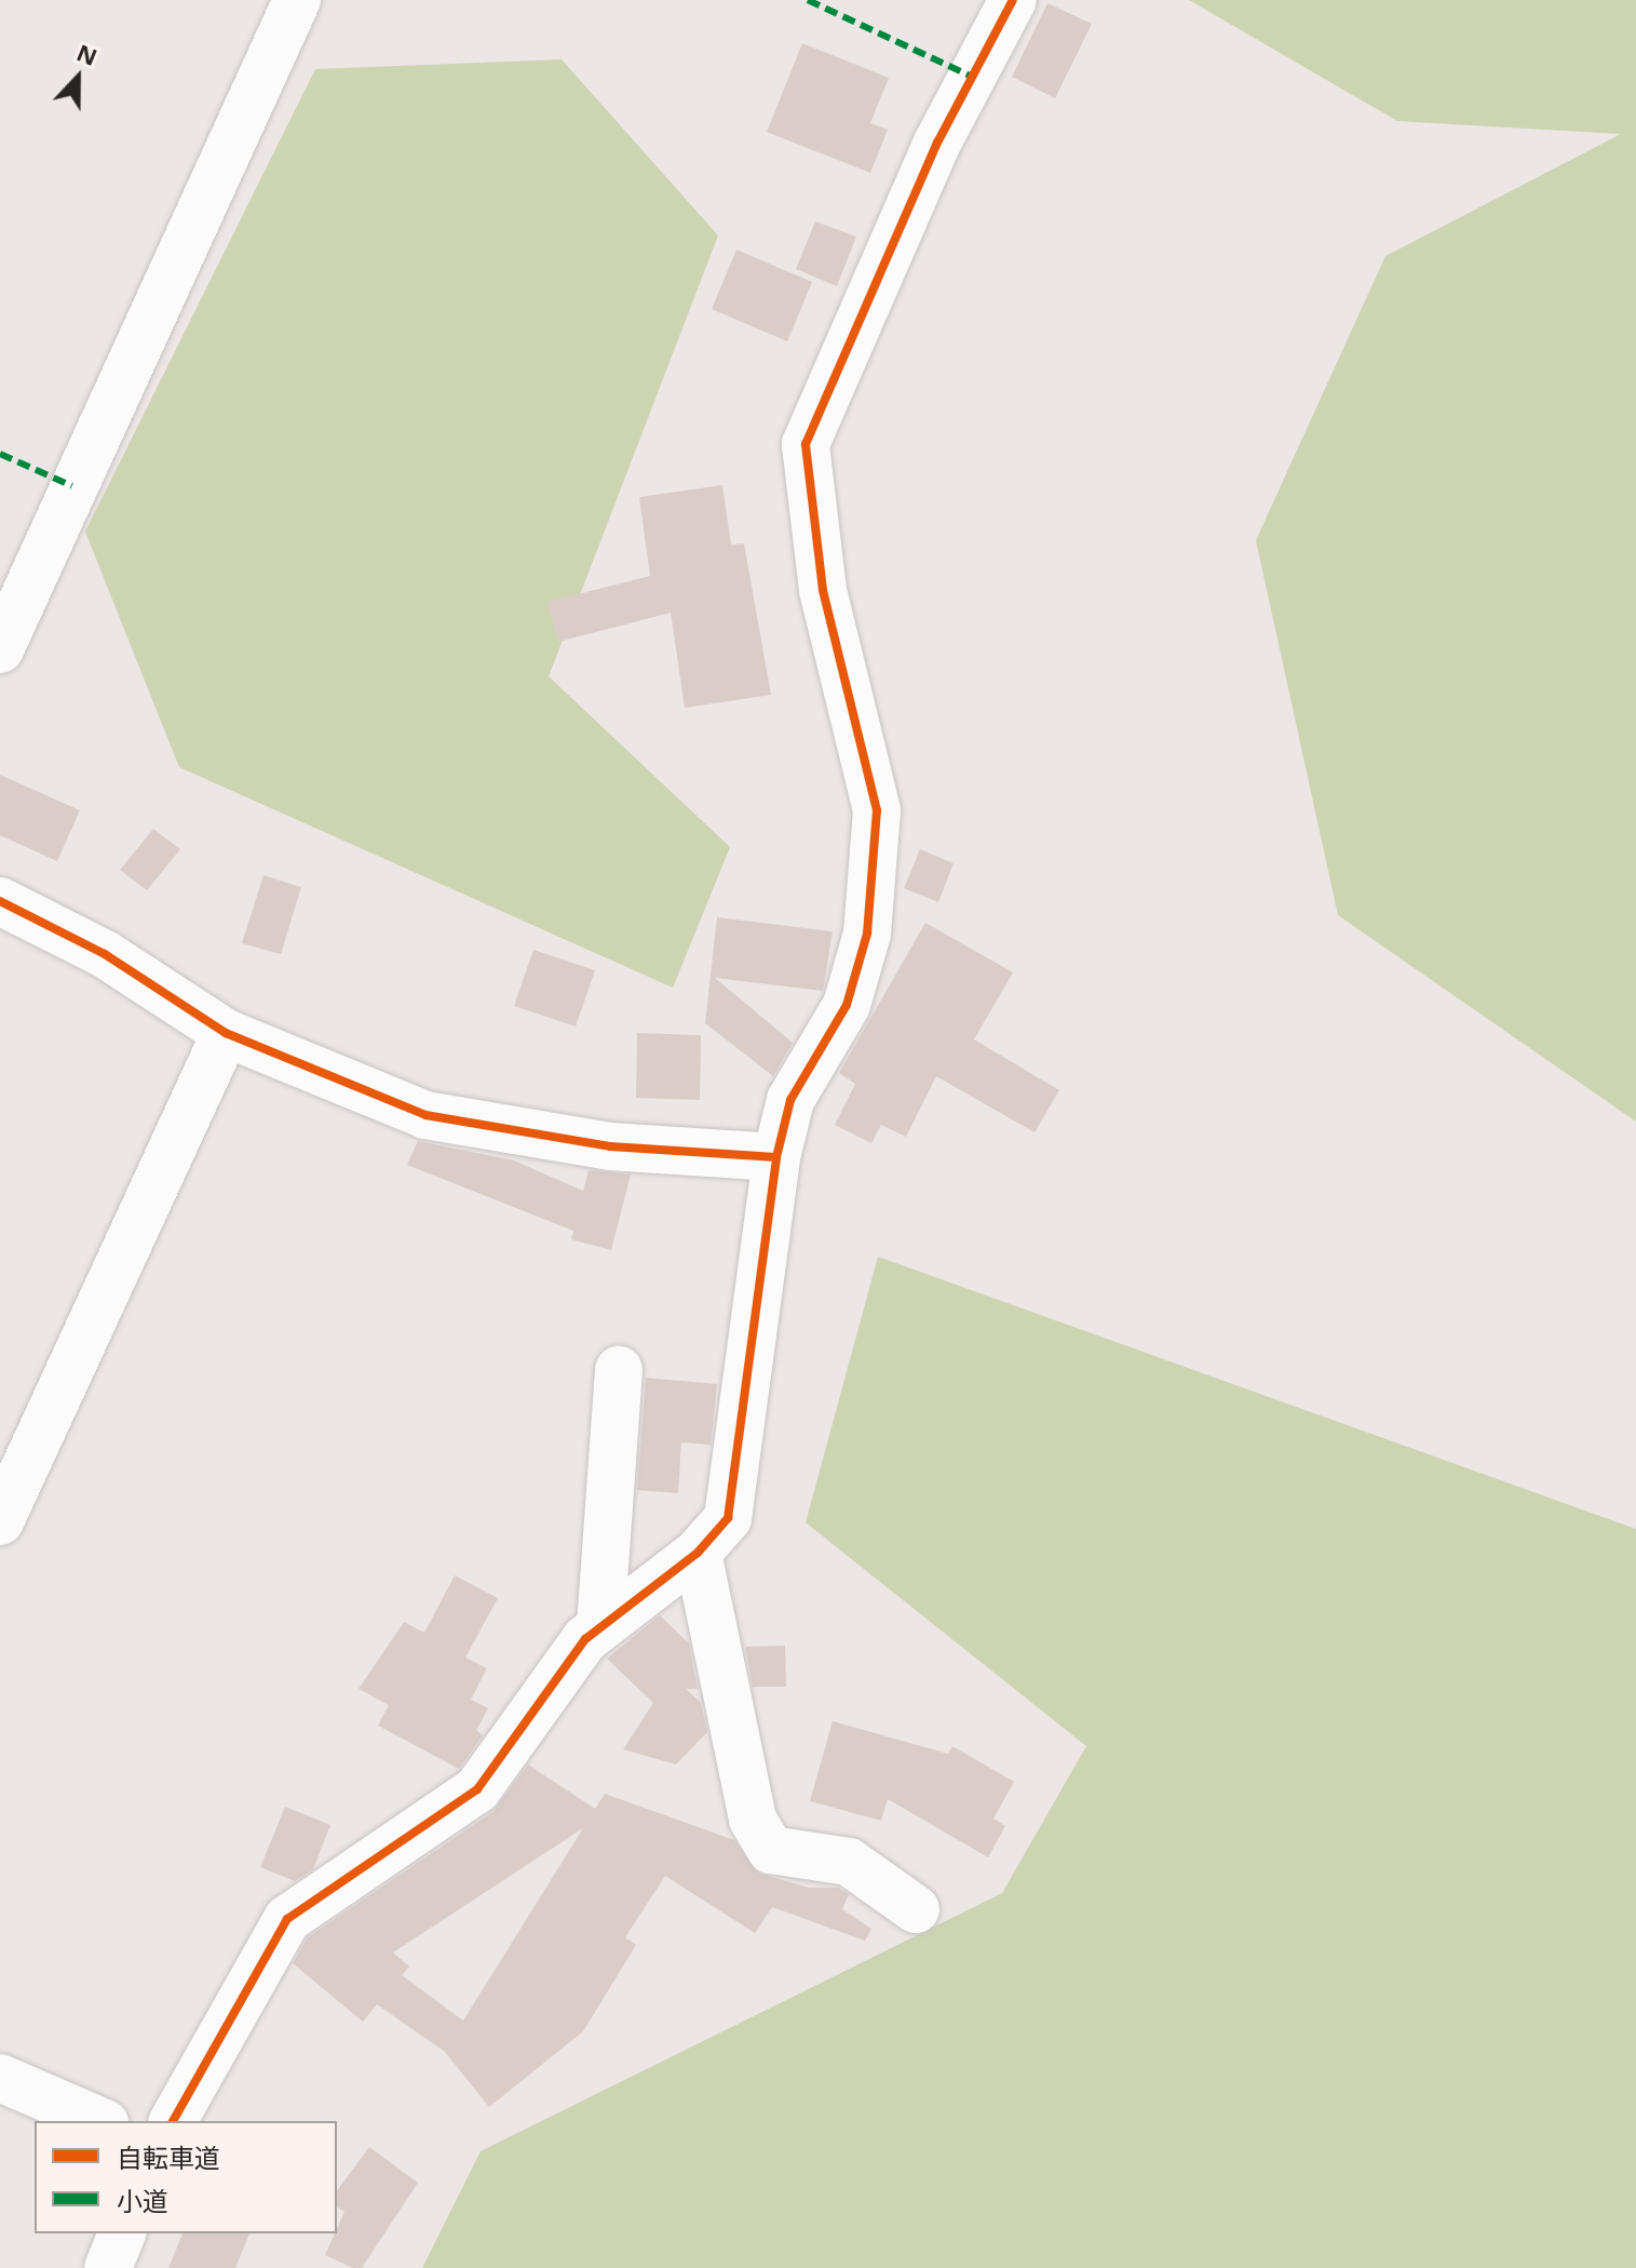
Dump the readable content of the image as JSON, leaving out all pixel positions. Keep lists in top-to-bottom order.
{
  "legend": ["自転車道", "小道"],
  "north": "top"
}
